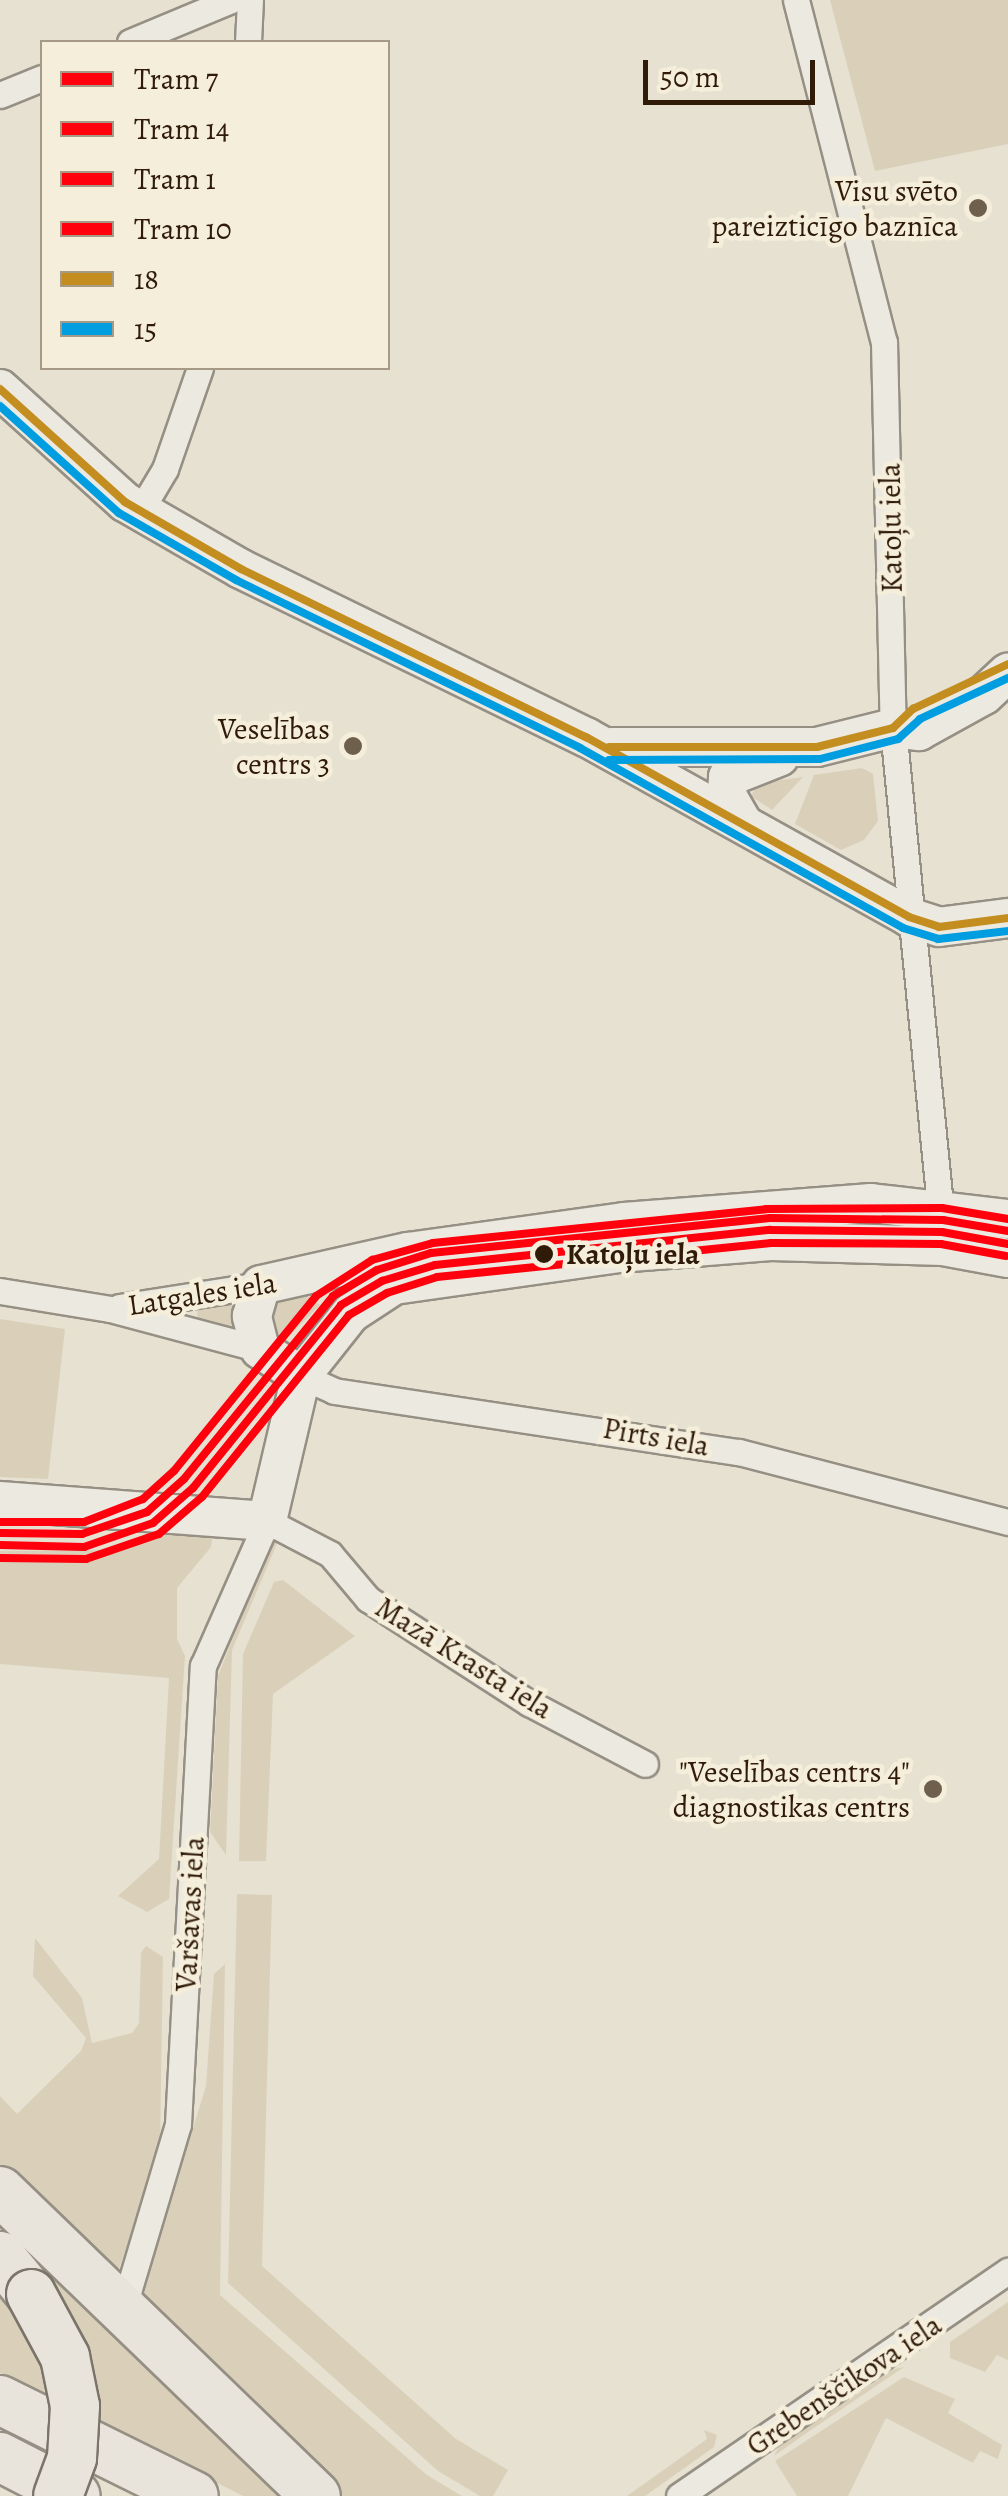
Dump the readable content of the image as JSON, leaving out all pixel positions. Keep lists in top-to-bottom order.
{
  "streets": {
    "street": [
      "Katoļu iela",
      "Latgales iela",
      "Pirts iela",
      "Mazā Krasta iela",
      "Varšavas iela",
      "Grebenščikova iela"
    ]
  },
  "crossings": [
    ["Katoļu iela", "Latgales iela"],
    ["Latgales iela", "Pirts iela"],
    ["Mazā Krasta iela", "Varšavas iela"]
  ],
  "places": [
    "Visu svēto pareizticīgo baznīca",
    "Veselības centrs 3",
    "Katoļu iela",
    "\"Veselības centrs 4\" diagnostikas centrs"
  ],
  "lines": [
    "transit line 18",
    "transit line 15",
    "tram line 10",
    "tram line 1",
    "tram line 7",
    "tram line 14"
  ],
  "legend": [
    "Tram 7",
    "Tram 14",
    "Tram 1",
    "Tram 10",
    "18",
    "15"
  ],
  "scale_bar": "50 m"
}
